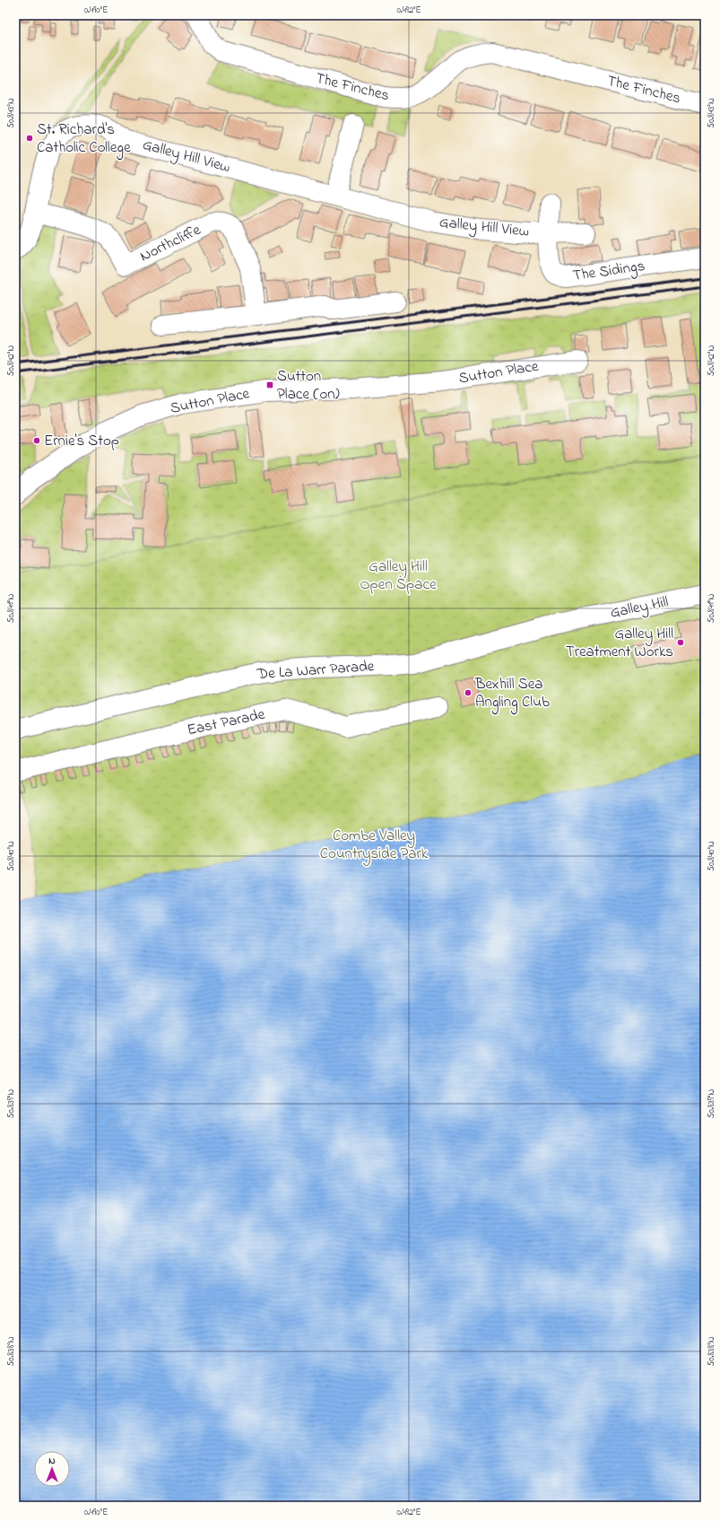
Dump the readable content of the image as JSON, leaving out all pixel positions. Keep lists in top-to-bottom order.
{
  "streets": {
    "street": [
      "The Finches",
      "Galley Hill View",
      "Northcliffe",
      "The Sidings",
      "Sutton Place",
      "Galley Hill",
      "De La Warr Parade",
      "East Parade"
    ]
  },
  "crossings": [
    ["Galley Hill View", "Northcliffe"],
    ["Galley Hill View", "The Sidings"],
    ["Galley Hill", "De La Warr Parade"]
  ],
  "parks": ["Galley Hill Open Space", "Combe Valley Countryside Park"],
  "places": {
    "other": [
      "St. Richard's Catholic College",
      "Ernie's Stop",
      "Galley Hill Treatment Works",
      "Bexhill Sea Angling Club"
    ],
    "transit": ["Sutton Place (on)"]
  },
  "north": "top",
  "coordinates": [
    "0.490°E",
    "0.492°E",
    "50.843°N",
    "50.842°N",
    "50.841°N",
    "50.840°N",
    "50.839°N",
    "50.838°N"
  ]
}
